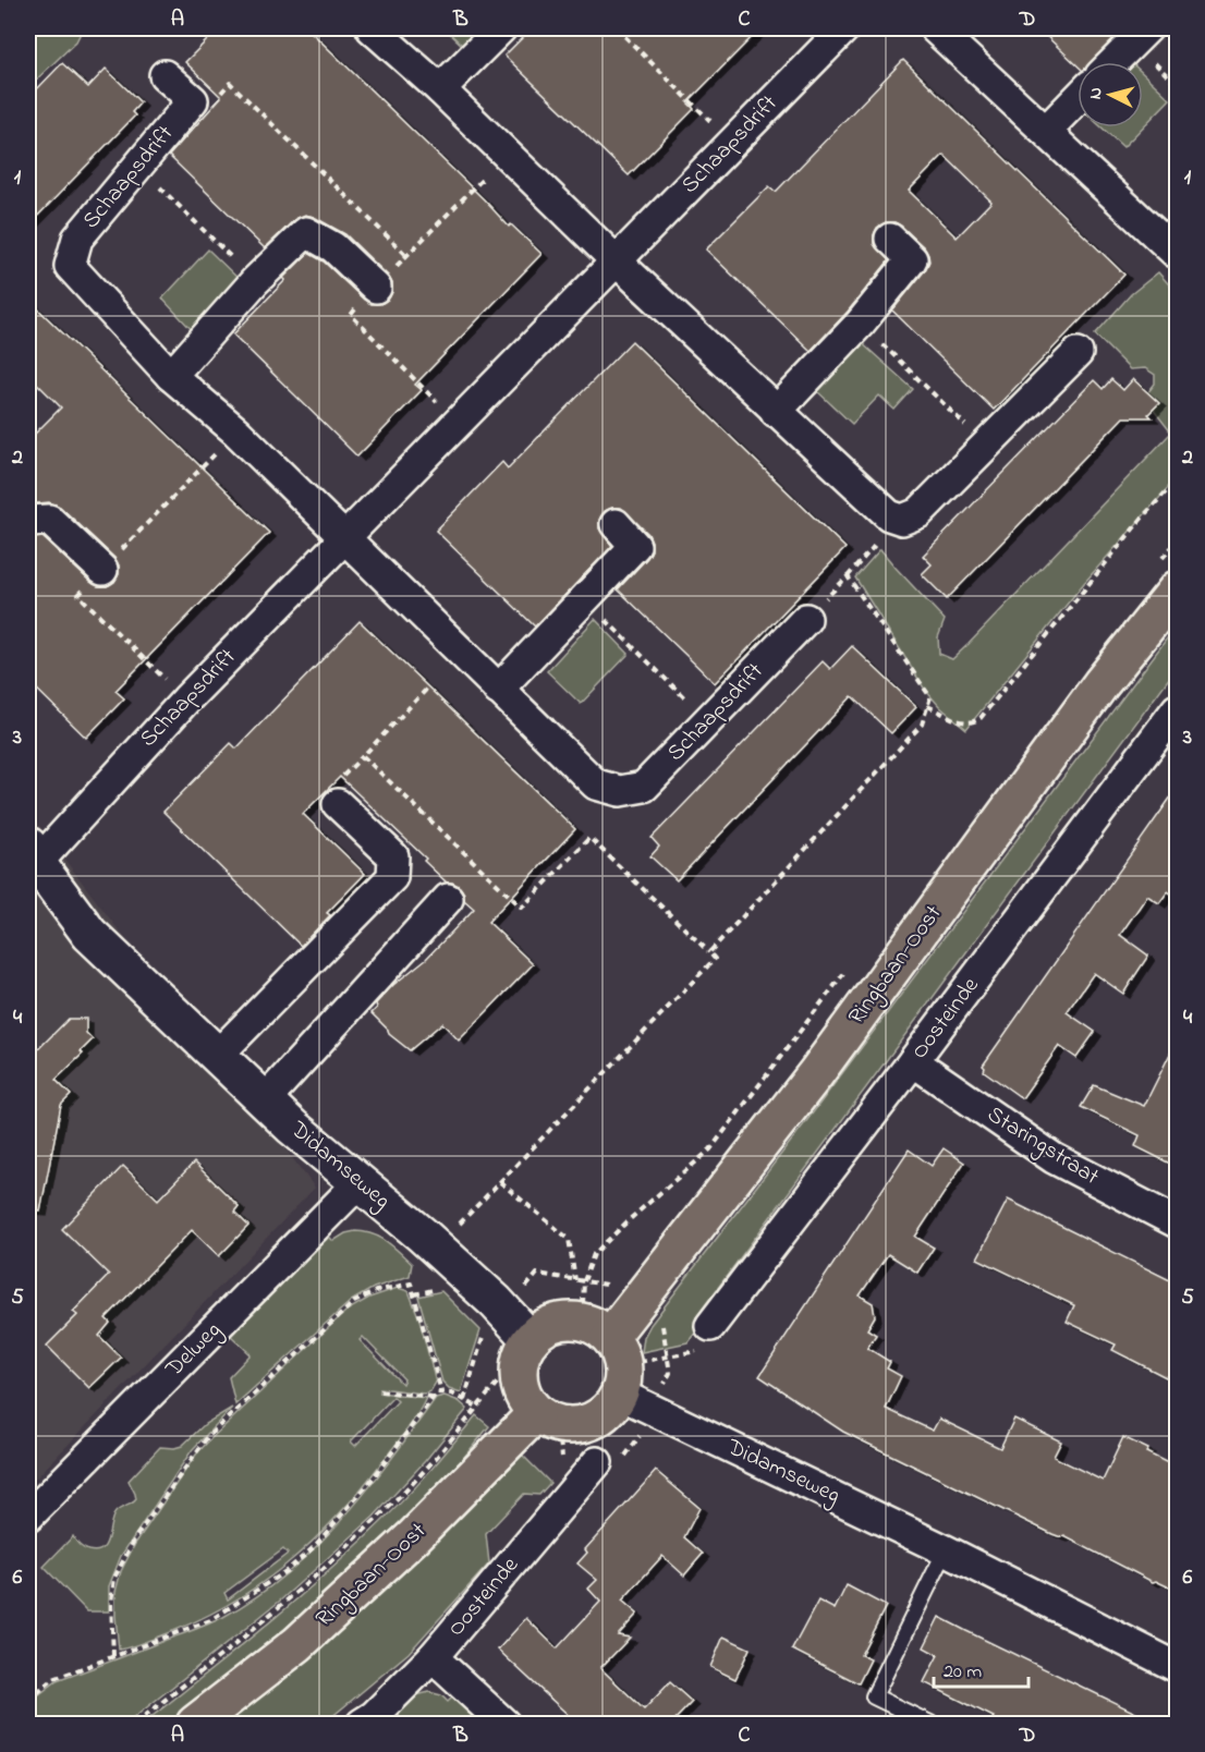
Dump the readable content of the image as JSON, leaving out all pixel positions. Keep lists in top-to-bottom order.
{
  "streets": {
    "main road": ["Ringbaan-Oost"],
    "street": [
      "Schaapsdrift",
      "Oosteinde",
      "Staringstraat",
      "Didamseweg",
      "Delweg"
    ]
  },
  "crossings": [
    ["Schaapsdrift", "Didamseweg"],
    ["Ringbaan-Oost", "Didamseweg"],
    ["Oosteinde", "Staringstraat"],
    ["Didamseweg", "Delweg"]
  ],
  "scale_bar": "20 m",
  "north": "left",
  "grid": {
    "columns": [
      "A",
      "B",
      "C",
      "D"
    ],
    "rows": [
      "1",
      "2",
      "3",
      "4",
      "5",
      "6"
    ]
  }
}
